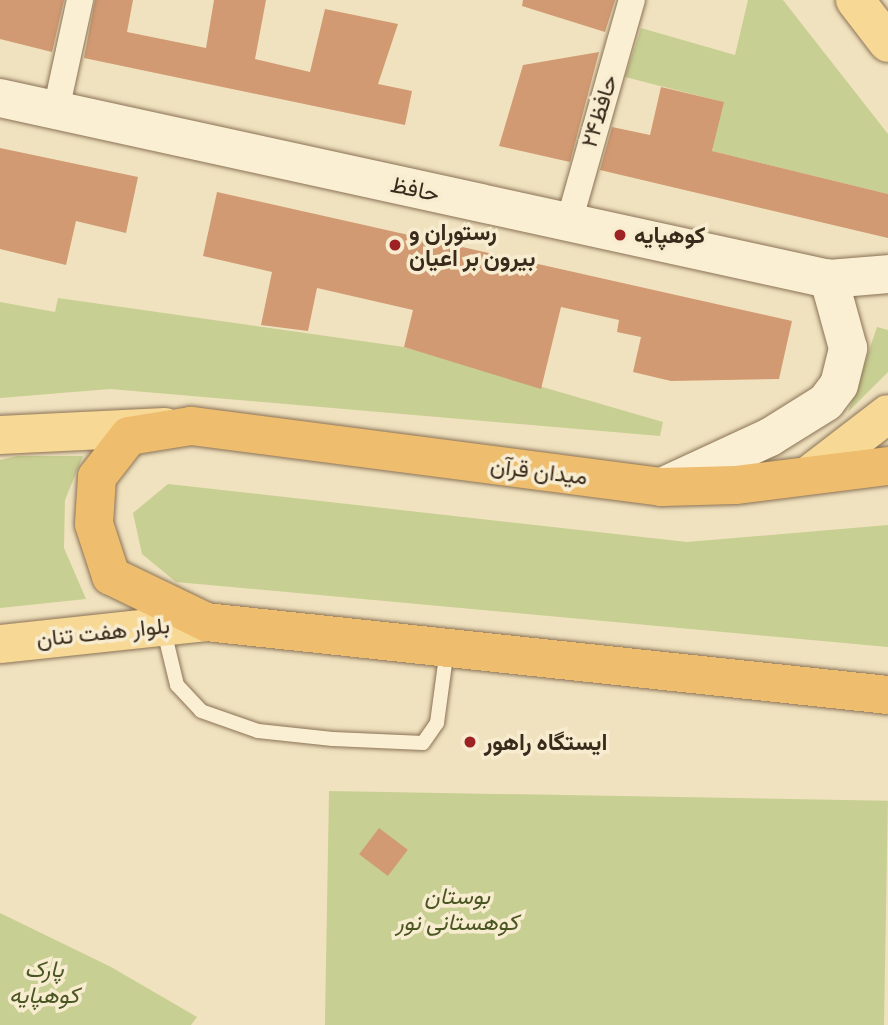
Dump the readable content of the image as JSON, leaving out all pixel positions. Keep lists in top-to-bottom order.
{
  "streets": {
    "highway": ["میدان قرآن"],
    "main road": ["حافظ", "بلوار هفت تنان"],
    "street": ["حافظ۲۴"]
  },
  "crossings": [
    ["حافظ۲۴", "حافظ"],
    ["میدان قرآن", "بلوار هفت تنان"]
  ],
  "parks": ["بوستان کوهستانی نور", "پارک کوهپایه"],
  "places": ["کوهپایه", "رستوران و بیرون بر اعيان", "ایستگاه راهور"]
}
